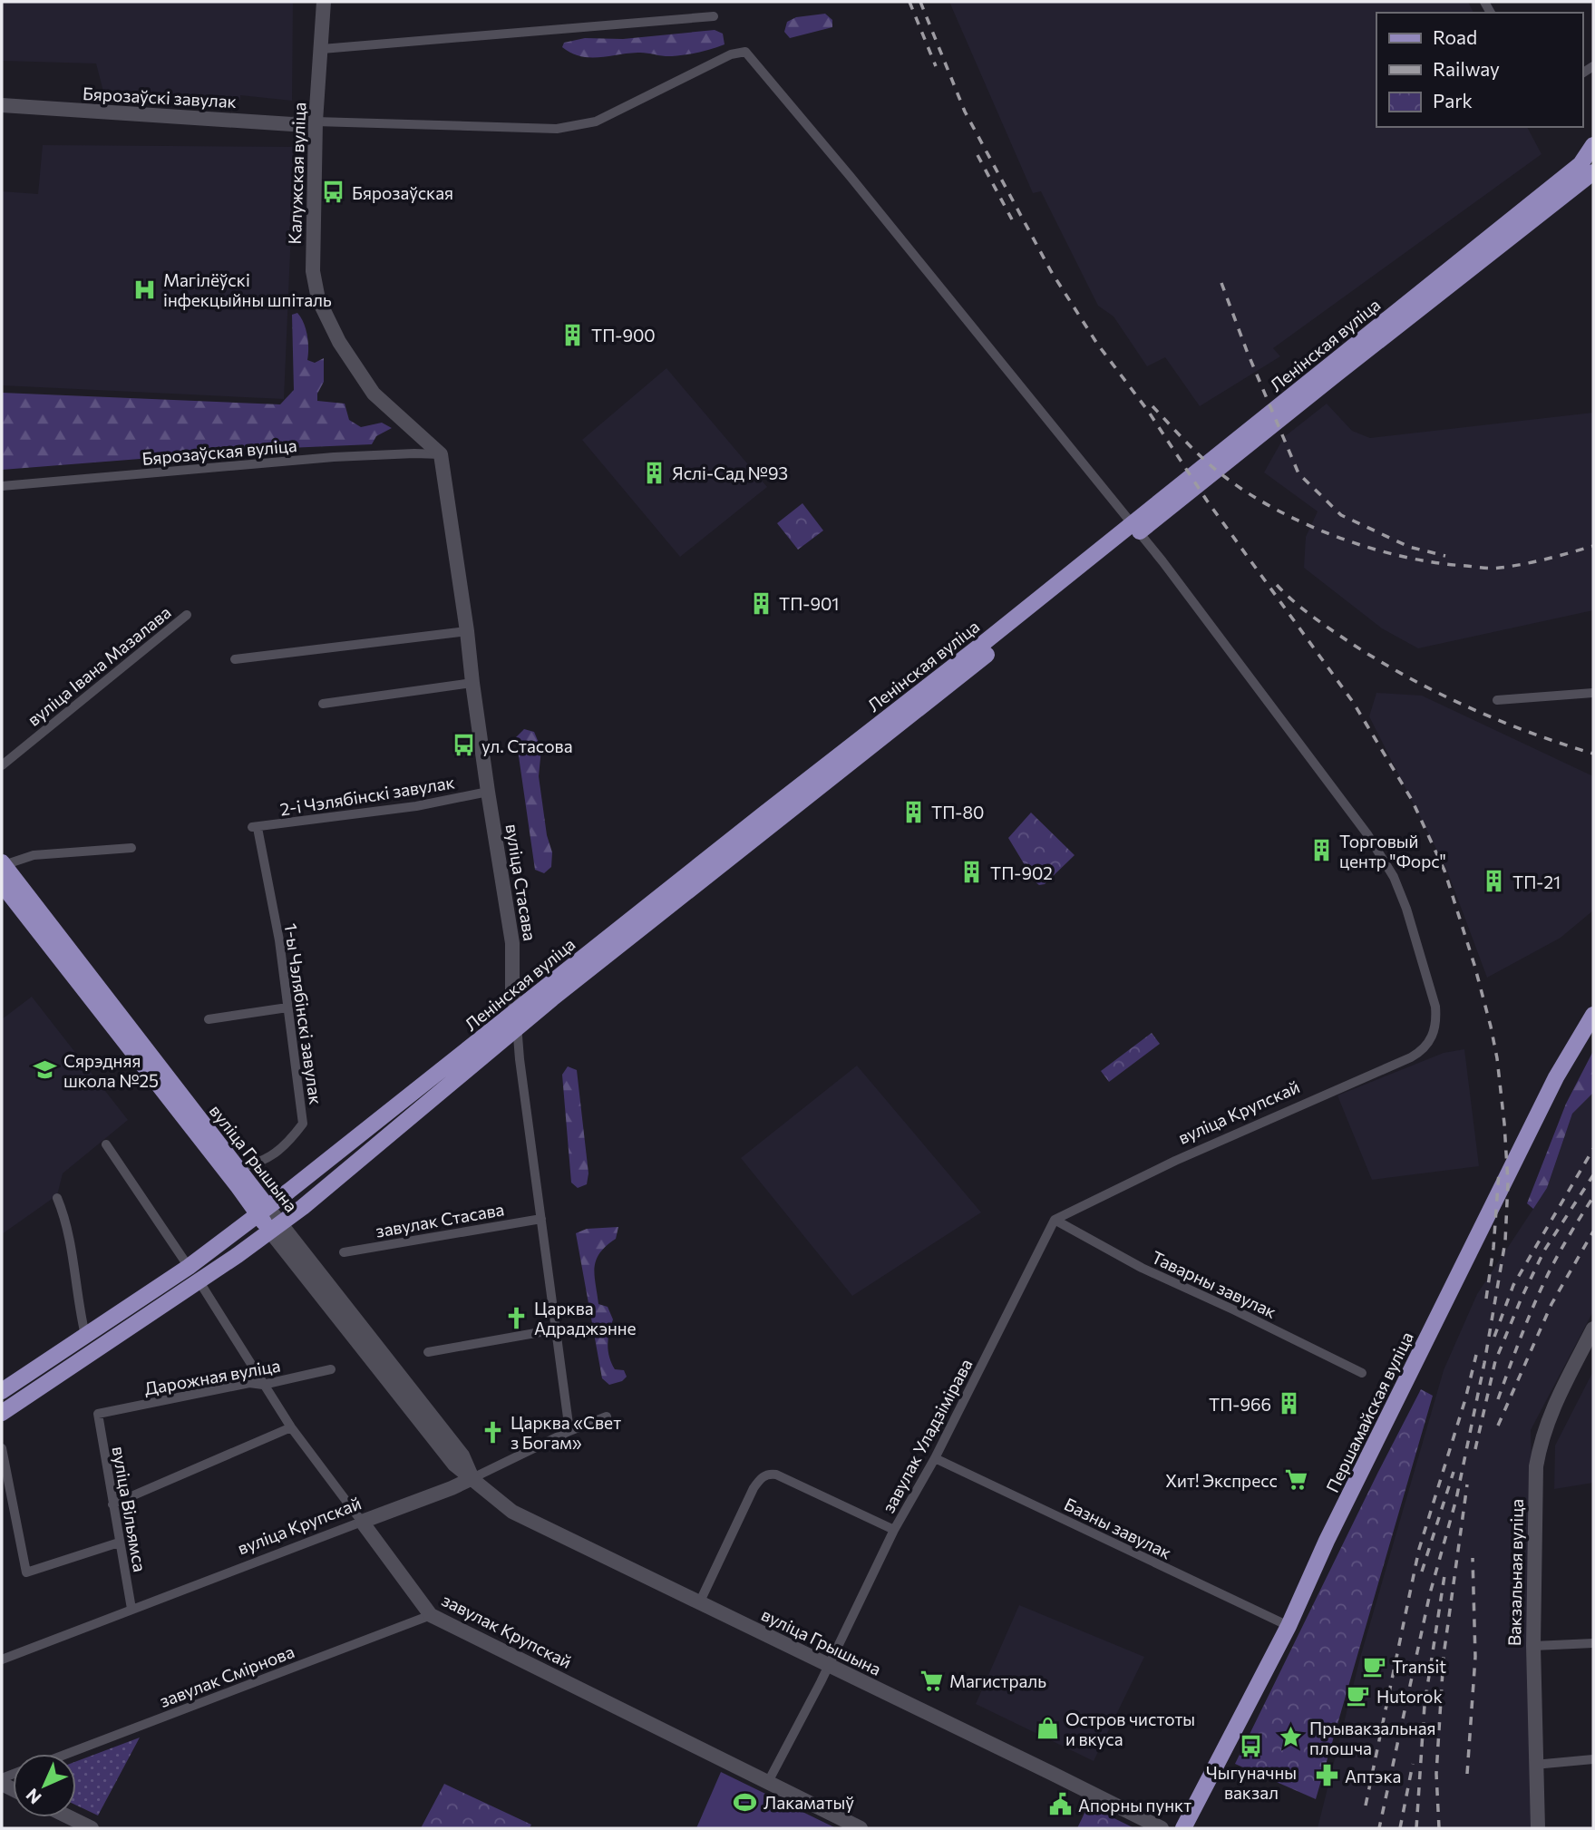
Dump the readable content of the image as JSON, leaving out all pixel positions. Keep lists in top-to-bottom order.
{
  "streets": {
    "main road": [
      "Бярозаўскі завулак",
      "Калужская вуліца",
      "Ленінская вуліца",
      "вуліца Стасава",
      "вуліца Крупскай",
      "вуліца Грышына",
      "Першамайская вуліца",
      "Вакзальная вуліца",
      "завулак Крупскай"
    ],
    "street": [
      "Бярозаўская вуліца",
      "вуліца Iвана Мазалава",
      "2-і Чэлябінскі завулак",
      "1-ы Чэлябінскі завулак",
      "завулак Стасава",
      "Таварны завулак",
      "Дарожная вуліца",
      "завулак Уладзімірава",
      "вуліца Вільямса",
      "Базны завулак",
      "завулак Смірнова"
    ]
  },
  "crossings": [
    ["Бярозаўскі завулак", "Калужская вуліца"],
    ["Бярозаўскі завулак", "вуліца Крупскай"],
    ["Калужская вуліца", "Бярозаўская вуліца"],
    ["Калужская вуліца", "вуліца Стасава"],
    ["Калужская вуліца", "вуліца Крупскай"],
    ["Ленінская вуліца", "вуліца Стасава"],
    ["Ленінская вуліца", "вуліца Грышына"],
    ["Бярозаўская вуліца", "вуліца Стасава"],
    ["2-і Чэлябінскі завулак", "вуліца Стасава"],
    ["2-і Чэлябінскі завулак", "1-ы Чэлябінскі завулак"],
    ["вуліца Стасава", "вуліца Крупскай"],
    ["вуліца Стасава", "завулак Стасава"],
    ["1-ы Чэлябінскі завулак", "вуліца Грышына"],
    ["вуліца Крупскай", "вуліца Грышына"],
    ["вуліца Крупскай", "Таварны завулак"],
    ["вуліца Крупскай", "завулак Уладзімірава"],
    ["вуліца Крупскай", "вуліца Вільямса"],
    ["вуліца Крупскай", "завулак Крупскай"],
    ["вуліца Грышына", "завулак Уладзімірава"],
    ["Таварны завулак", "завулак Уладзімірава"],
    ["Дарожная вуліца", "вуліца Вільямса"],
    ["Дарожная вуліца", "завулак Крупскай"],
    ["Першамайская вуліца", "Базны завулак"],
    ["завулак Уладзімірава", "Базны завулак"],
    ["завулак Уладзімірава", "завулак Крупскай"],
    ["завулак Крупскай", "завулак Смірнова"]
  ],
  "places": {
    "bus stop": ["Бярозаўская", "ул. Стасова", "Чыгуначны вакзал"],
    "hospital": ["Магілёўскі інфекцыйны шпіталь"],
    "building": [
      "ТП-900",
      "Яслі-Сад №93",
      "ТП-901",
      "ТП-80",
      "Торговый центр \"Форс\"",
      "ТП-902",
      "ТП-21",
      "ТП-966"
    ],
    "school or university": ["Сярэдняя школа №25"],
    "church": ["Царква Адраджэнне", "Царква «Свет з Богам»"],
    "supermarket": ["Хит! Экспресс", "Магистраль"],
    "cafe": ["Transit", "Hutorok"],
    "shop": ["Остров чистоты и вкуса"],
    "place": ["Прывакзальная плошча"],
    "pharmacy": ["Аптэка"],
    "sports": ["Лакаматыў"],
    "public building": ["Апорны пункт"]
  },
  "legend": ["Road", "Railway", "Park"],
  "north": "bottom left"
}
